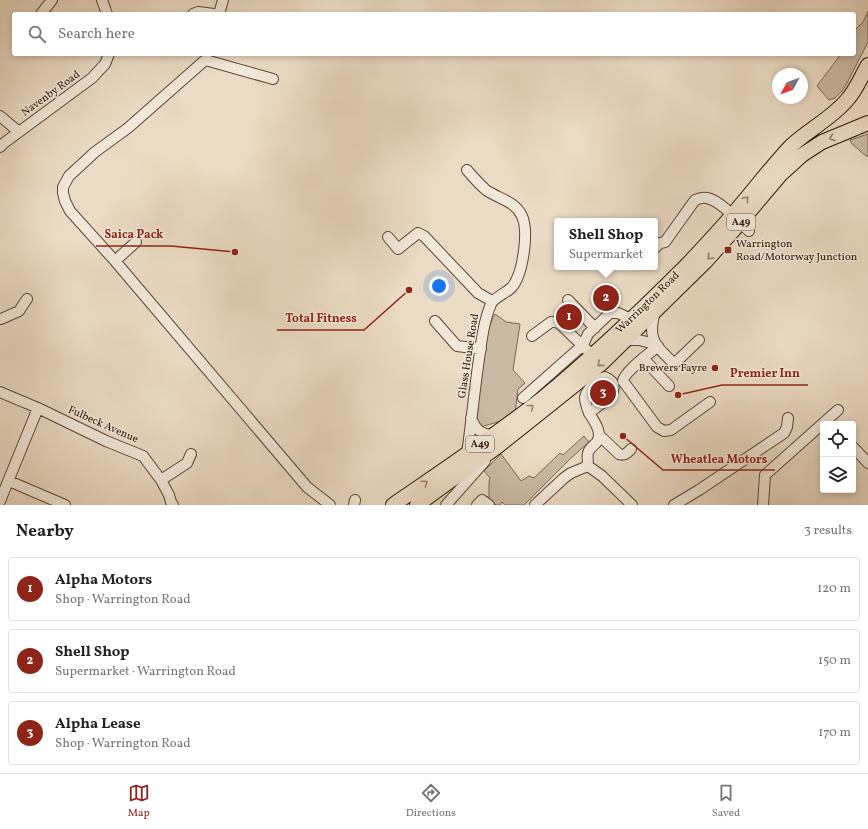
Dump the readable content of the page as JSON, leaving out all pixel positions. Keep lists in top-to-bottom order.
{
  "streets": {
    "highway": ["A49", "Warrington Road"],
    "street": ["Navenby Road", "Glass House Road", "Fulbeck Avenue"]
  },
  "crossings": [
    ["Warrington Road", "Glass House Road"]
  ],
  "places": {
    "transit": ["Warrington Road/Motorway Junction"],
    "other": [
      "Saica Pack",
      "Total Fitness",
      "Brewers Fayre",
      "Premier Inn",
      "Wheatlea Motors"
    ]
  },
  "north": "bottom left",
  "page": {
    "search": "Search here",
    "popup": ["Shell Shop", "Supermarket"],
    "pins": ["2", "1", "3"],
    "heading": ["Nearby", "3 results"],
    "list": [
      {
        "mark": "1",
        "name": "Alpha Motors",
        "note": "Shop · Warrington Road",
        "value": "120 m"
      },
      {
        "mark": "2",
        "name": "Shell Shop",
        "note": "Supermarket · Warrington Road",
        "value": "150 m"
      },
      {
        "mark": "3",
        "name": "Alpha Lease",
        "note": "Shop · Warrington Road",
        "value": "170 m"
      }
    ],
    "nav": ["Map", "Directions", "Saved"]
  }
}
